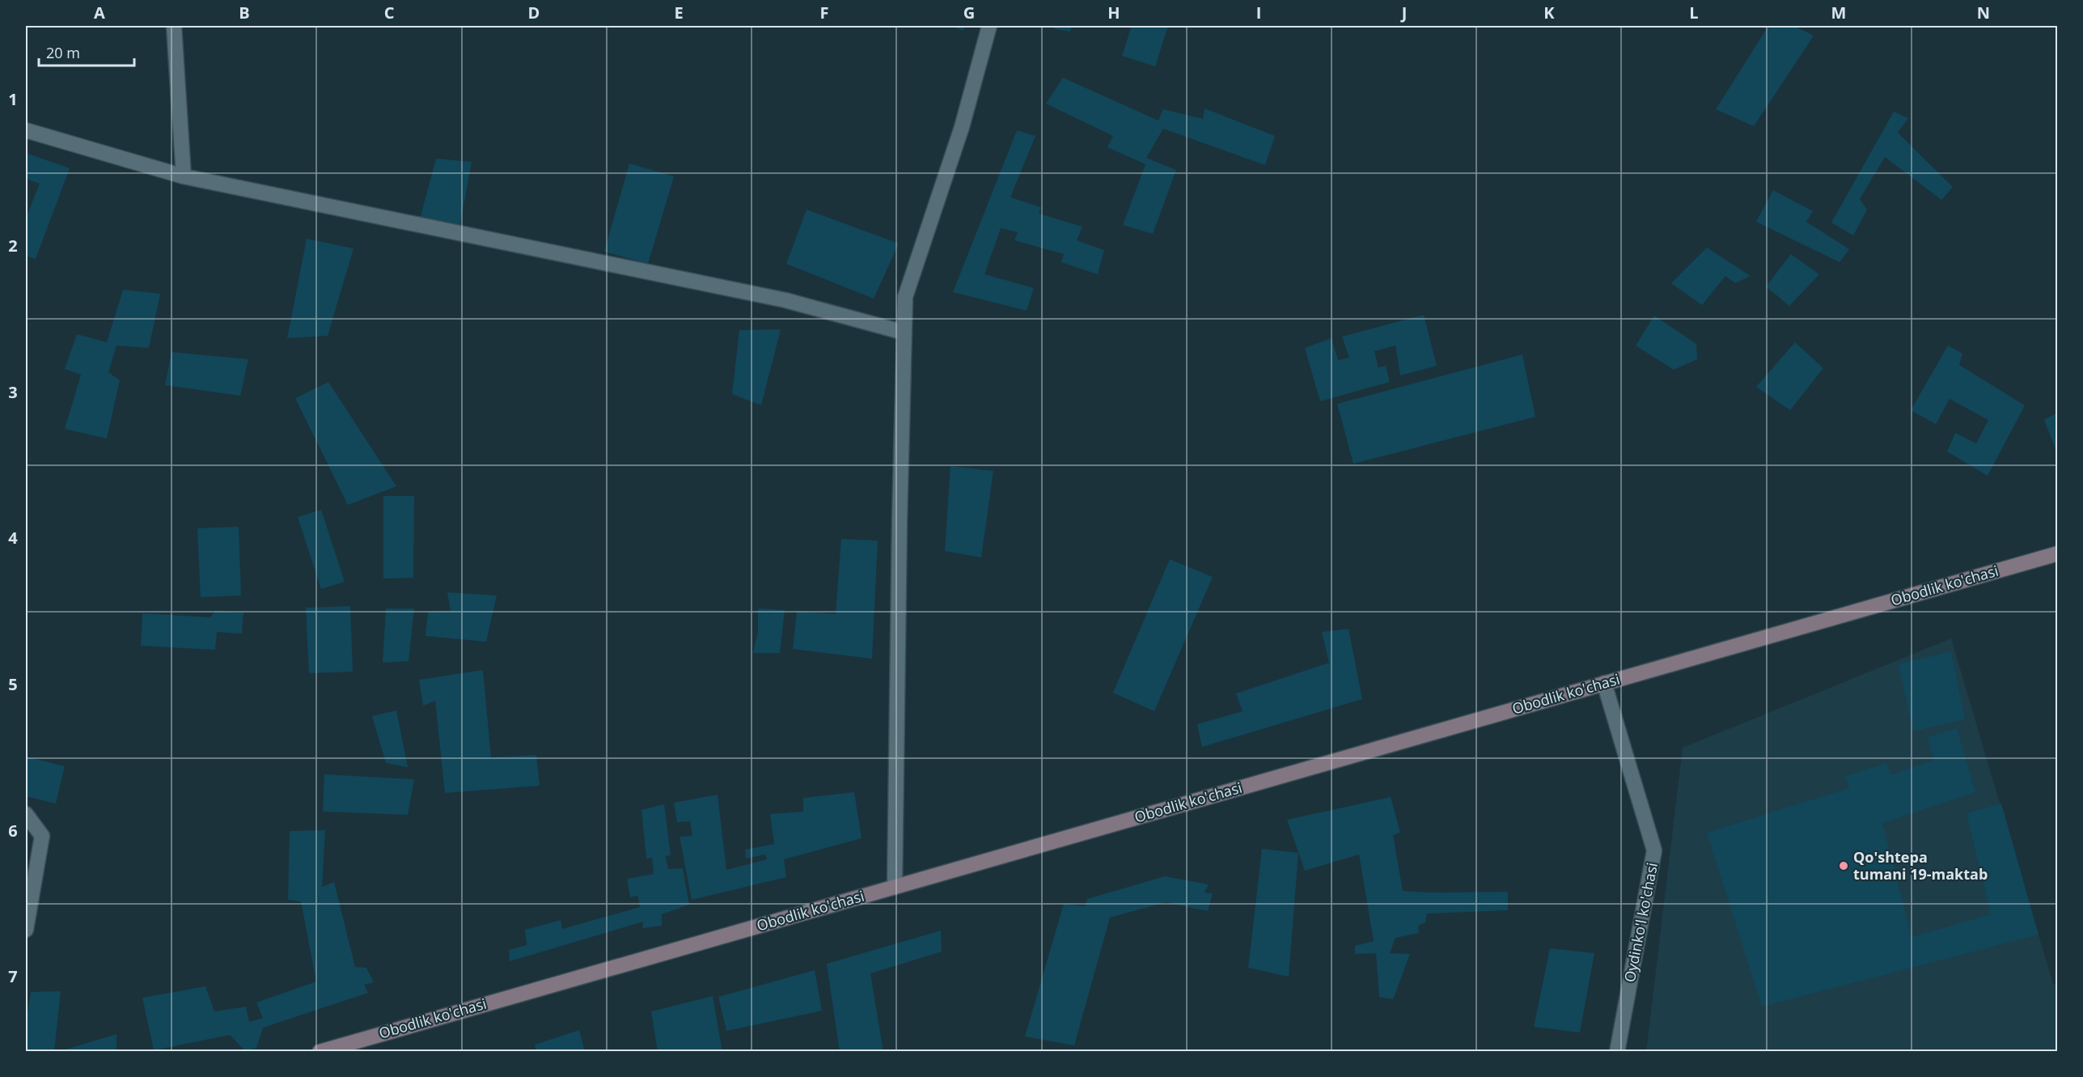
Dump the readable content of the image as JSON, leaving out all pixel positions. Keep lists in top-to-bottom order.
{
  "streets": {
    "street": ["Obodlik ko'chasi", "Oydinko'l ko'chasi"]
  },
  "crossings": [
    ["Obodlik ko'chasi", "Oydinko'l ko'chasi"]
  ],
  "places": ["Qo'shtepa tumani 19-maktab"],
  "scale_bar": "20 m",
  "grid": {
    "columns": [
      "A",
      "B",
      "C",
      "D",
      "E",
      "F",
      "G",
      "H",
      "I",
      "J",
      "K",
      "L",
      "M",
      "N"
    ],
    "rows": [
      "1",
      "2",
      "3",
      "4",
      "5",
      "6",
      "7"
    ]
  }
}
